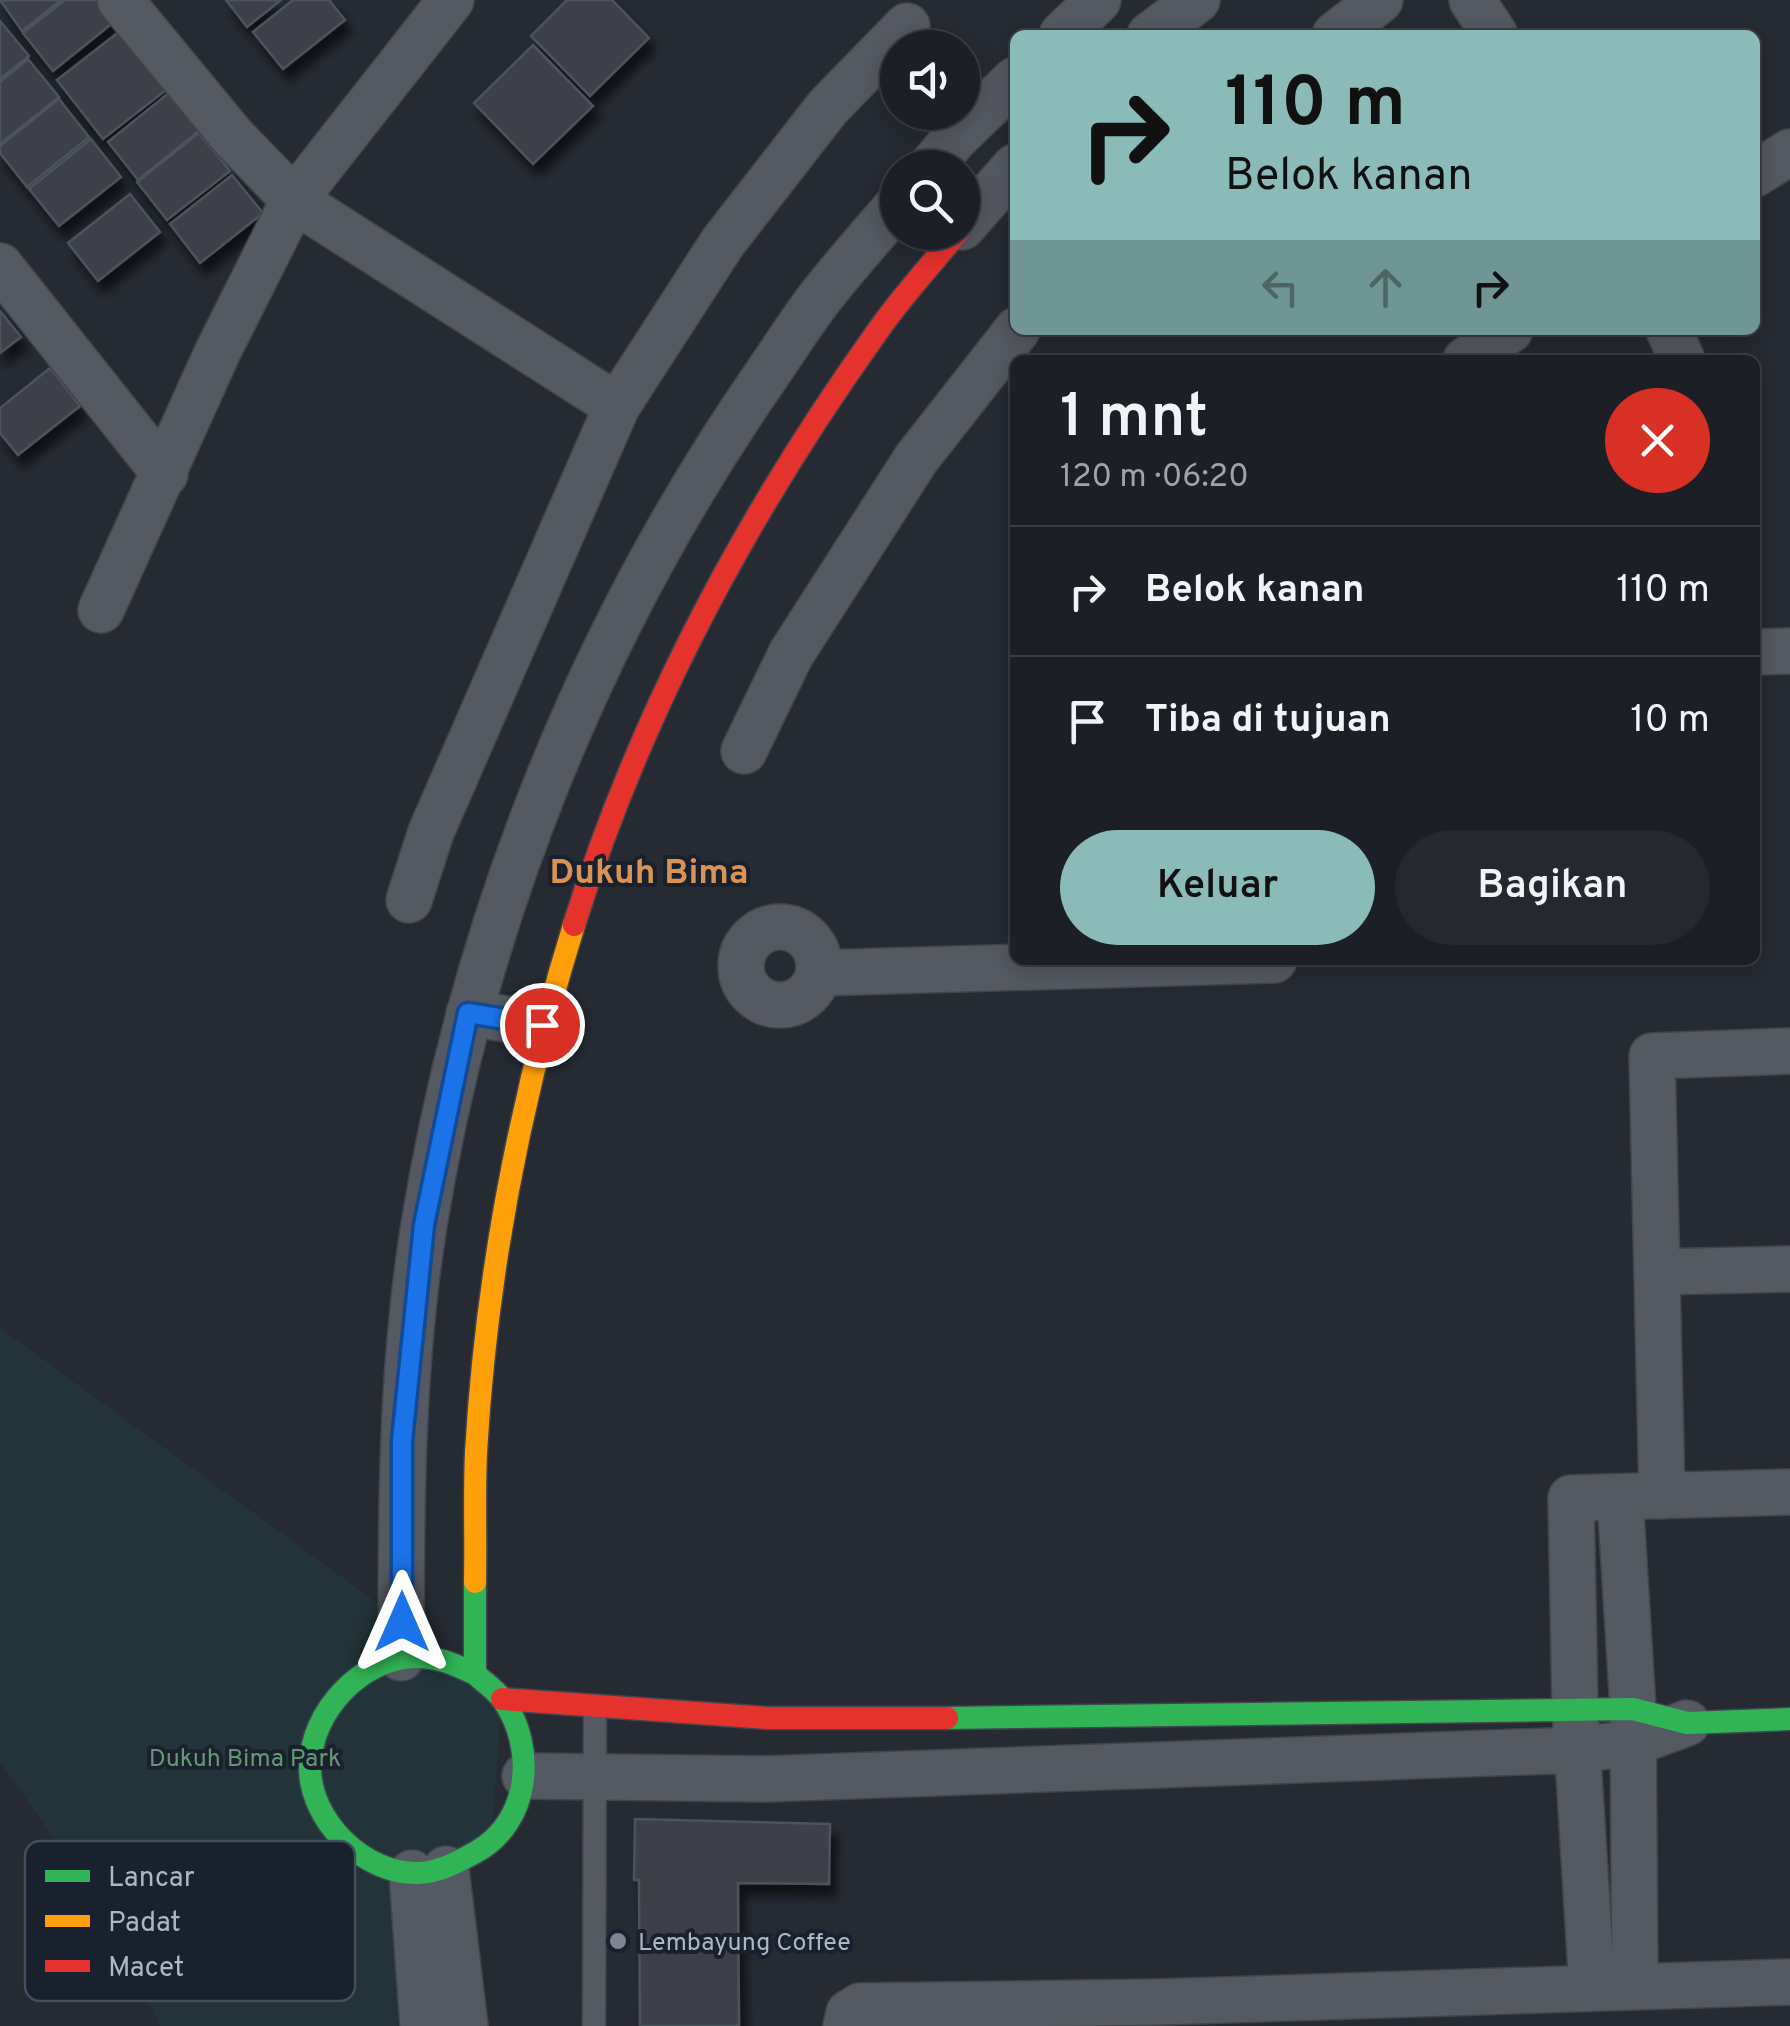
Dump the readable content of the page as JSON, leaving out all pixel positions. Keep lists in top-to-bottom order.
{
  "districts": ["Dukuh Bima"],
  "parks": ["Dukuh Bima Park"],
  "places": ["Lembayung Coffee"],
  "legend": ["Lancar", "Padat", "Macet"],
  "page": {
    "turn": ["110 m", "Belok kanan"],
    "heading": ["1 mnt", "120 m · 06:20"],
    "list": [
      {
        "name": "Belok kanan",
        "value": "110 m"
      },
      {
        "name": "Tiba di tujuan",
        "value": "10 m"
      }
    ],
    "buttons": ["Keluar", "Bagikan"]
  }
}
